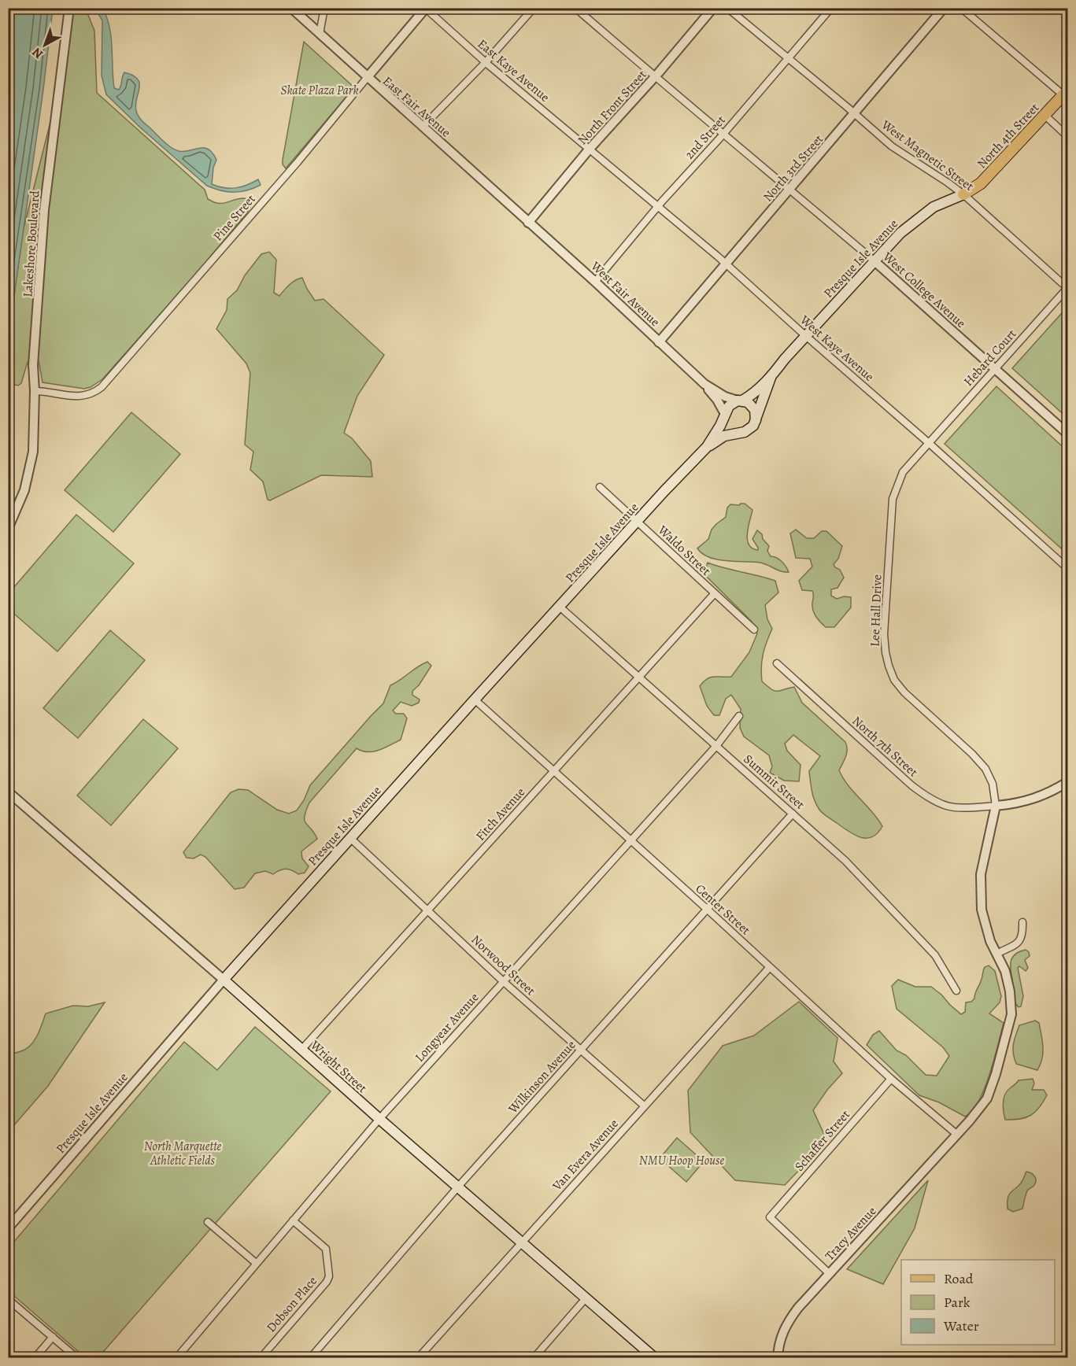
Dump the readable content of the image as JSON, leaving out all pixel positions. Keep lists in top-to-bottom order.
{
  "streets": {
    "main road": [
      "North 4th Street",
      "Presque Isle Avenue",
      "West Fair Avenue",
      "Wright Street"
    ],
    "street": [
      "East Kaye Avenue",
      "East Fair Avenue",
      "North Front Street",
      "2nd Street",
      "West Magnetic Street",
      "North 3rd Street",
      "Pine Street",
      "Lakeshore Boulevard",
      "West College Avenue",
      "West Kaye Avenue",
      "Hebard Court",
      "Waldo Street",
      "Lee Hall Drive",
      "North 7th Street",
      "Summit Street",
      "Fitch Avenue",
      "Center Street",
      "Norwood Street",
      "Longyear Avenue",
      "Wilkinson Avenue",
      "Schaffer Street",
      "Van Evera Avenue",
      "Tracy Avenue",
      "Dobson Place"
    ]
  },
  "crossings": [
    ["East Kaye Avenue", "North Front Street"],
    ["East Kaye Avenue", "Pine Street"],
    ["East Kaye Avenue", "West Kaye Avenue"],
    ["East Fair Avenue", "North Front Street"],
    ["East Fair Avenue", "Pine Street"],
    ["East Fair Avenue", "West Fair Avenue"],
    ["North Front Street", "West College Avenue"],
    ["North Front Street", "West Fair Avenue"],
    ["North Front Street", "West Kaye Avenue"],
    ["North 4th Street", "West Magnetic Street"],
    ["North 4th Street", "Presque Isle Avenue"],
    ["2nd Street", "West Magnetic Street"],
    ["2nd Street", "West College Avenue"],
    ["2nd Street", "West Fair Avenue"],
    ["2nd Street", "West Kaye Avenue"],
    ["West Magnetic Street", "North 3rd Street"],
    ["West Magnetic Street", "Presque Isle Avenue"],
    ["West Magnetic Street", "Hebard Court"],
    ["North 3rd Street", "West College Avenue"],
    ["North 3rd Street", "West Fair Avenue"],
    ["North 3rd Street", "West Kaye Avenue"],
    ["Pine Street", "Lakeshore Boulevard"],
    ["Presque Isle Avenue", "West College Avenue"],
    ["Presque Isle Avenue", "West Fair Avenue"],
    ["Presque Isle Avenue", "West Kaye Avenue"],
    ["Presque Isle Avenue", "Waldo Street"],
    ["Presque Isle Avenue", "Summit Street"],
    ["Presque Isle Avenue", "Center Street"],
    ["Presque Isle Avenue", "Norwood Street"],
    ["Presque Isle Avenue", "Wright Street"],
    ["West College Avenue", "Hebard Court"],
    ["West Kaye Avenue", "Hebard Court"],
    ["West Kaye Avenue", "Lee Hall Drive"],
    ["Hebard Court", "Lee Hall Drive"],
    ["Waldo Street", "Fitch Avenue"],
    ["Lee Hall Drive", "North 7th Street"],
    ["Lee Hall Drive", "Tracy Avenue"],
    ["North 7th Street", "Tracy Avenue"],
    ["Summit Street", "Fitch Avenue"],
    ["Summit Street", "Longyear Avenue"],
    ["Summit Street", "Wilkinson Avenue"],
    ["Fitch Avenue", "Center Street"],
    ["Fitch Avenue", "Norwood Street"],
    ["Fitch Avenue", "Wright Street"],
    ["Center Street", "Longyear Avenue"],
    ["Center Street", "Wilkinson Avenue"],
    ["Center Street", "Schaffer Street"],
    ["Center Street", "Van Evera Avenue"],
    ["Center Street", "Tracy Avenue"],
    ["Norwood Street", "Longyear Avenue"],
    ["Norwood Street", "Wilkinson Avenue"],
    ["Norwood Street", "Van Evera Avenue"],
    ["Longyear Avenue", "Wright Street"],
    ["Longyear Avenue", "Dobson Place"],
    ["Wright Street", "Wilkinson Avenue"],
    ["Wright Street", "Van Evera Avenue"],
    ["Schaffer Street", "Tracy Avenue"]
  ],
  "parks": ["Skate Plaza Park", "North Marquette Athletic Fields", "NMU Hoop House"],
  "legend": ["Road", "Park", "Water"],
  "north": "bottom left"
}
